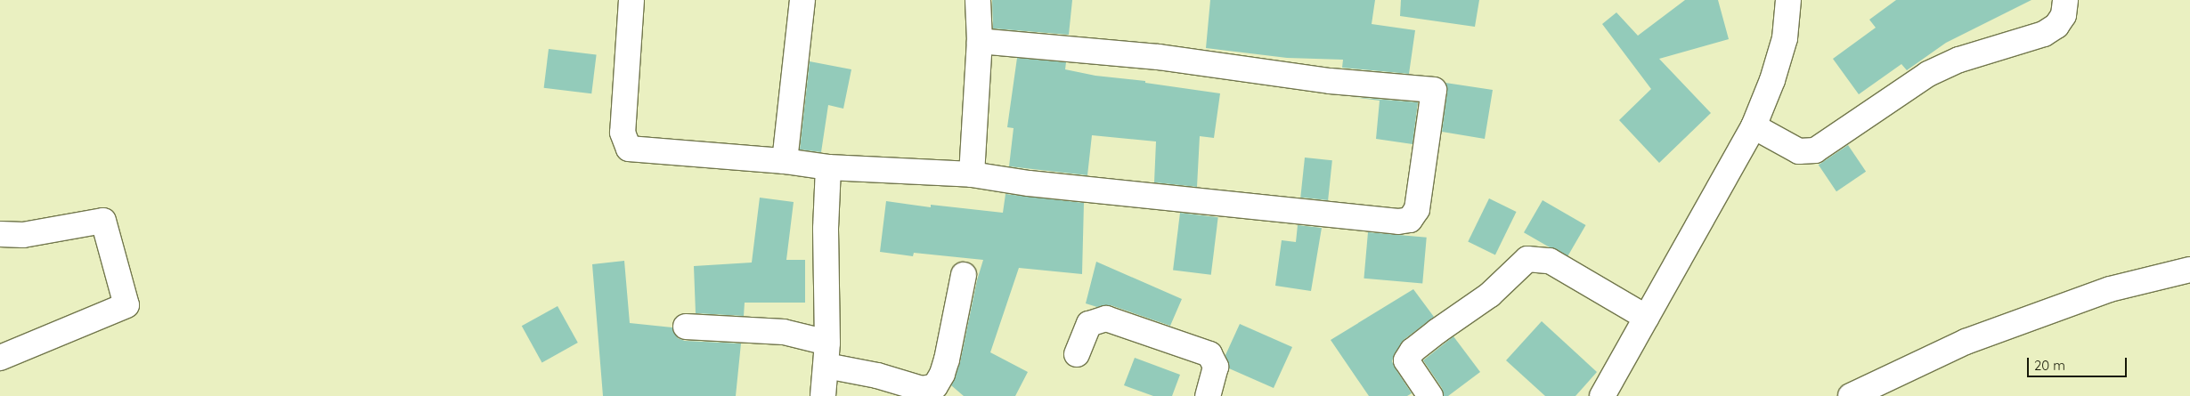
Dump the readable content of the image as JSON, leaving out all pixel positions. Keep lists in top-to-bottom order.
{
  "scale_bar": "20 m"
}
